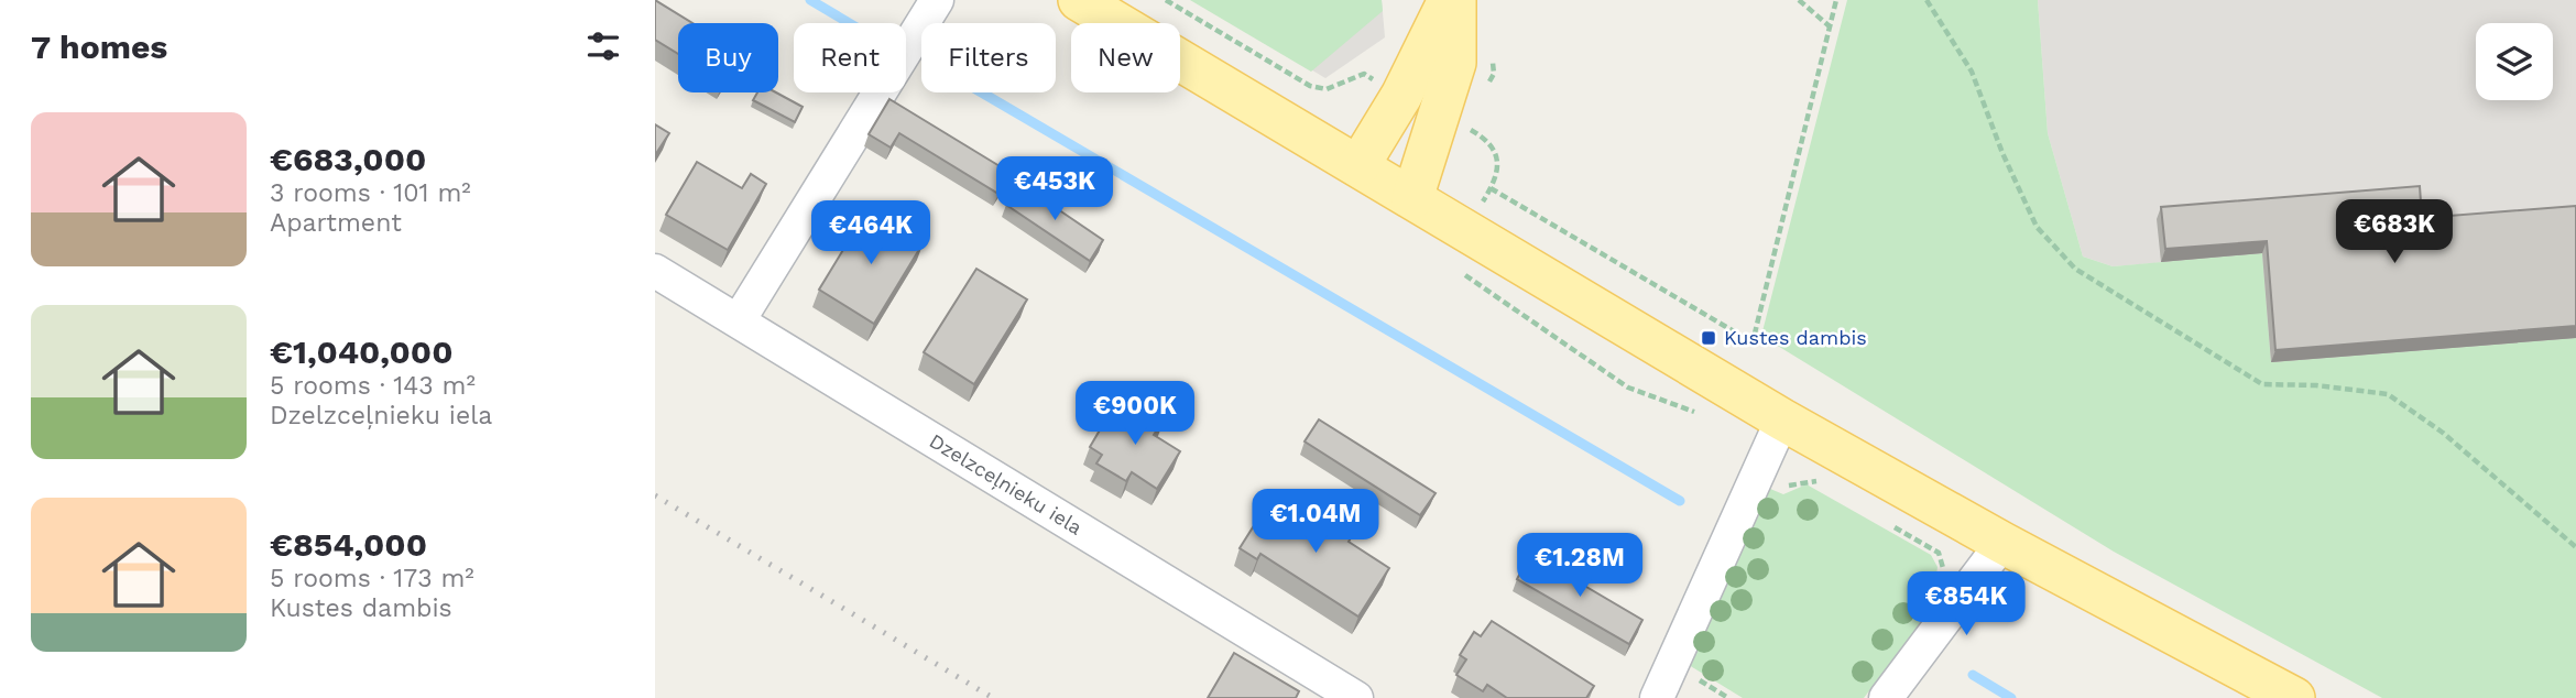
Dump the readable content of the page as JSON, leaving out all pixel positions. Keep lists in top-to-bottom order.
{
  "streets": {
    "street": ["Dzelzceļnieku iela"]
  },
  "places": {
    "transit": ["Kustes dambis"]
  },
  "page": {
    "heading": "7 homes",
    "chip": [
      "Buy",
      "Rent",
      "Filters",
      "New"
    ],
    "list": [
      {
        "name": "€683,000",
        "note": "3 rooms · 101 m² · Apartment"
      },
      {
        "name": "€1,040,000",
        "note": "5 rooms · 143 m² · Dzelzceļnieku iela"
      },
      {
        "name": "€854,000",
        "note": "5 rooms · 173 m² · Kustes dambis"
      }
    ],
    "price": [
      "€453K",
      "€683K",
      "€464K",
      "€900K",
      "€1.04M",
      "€1.28M",
      "€854K"
    ]
  }
}
